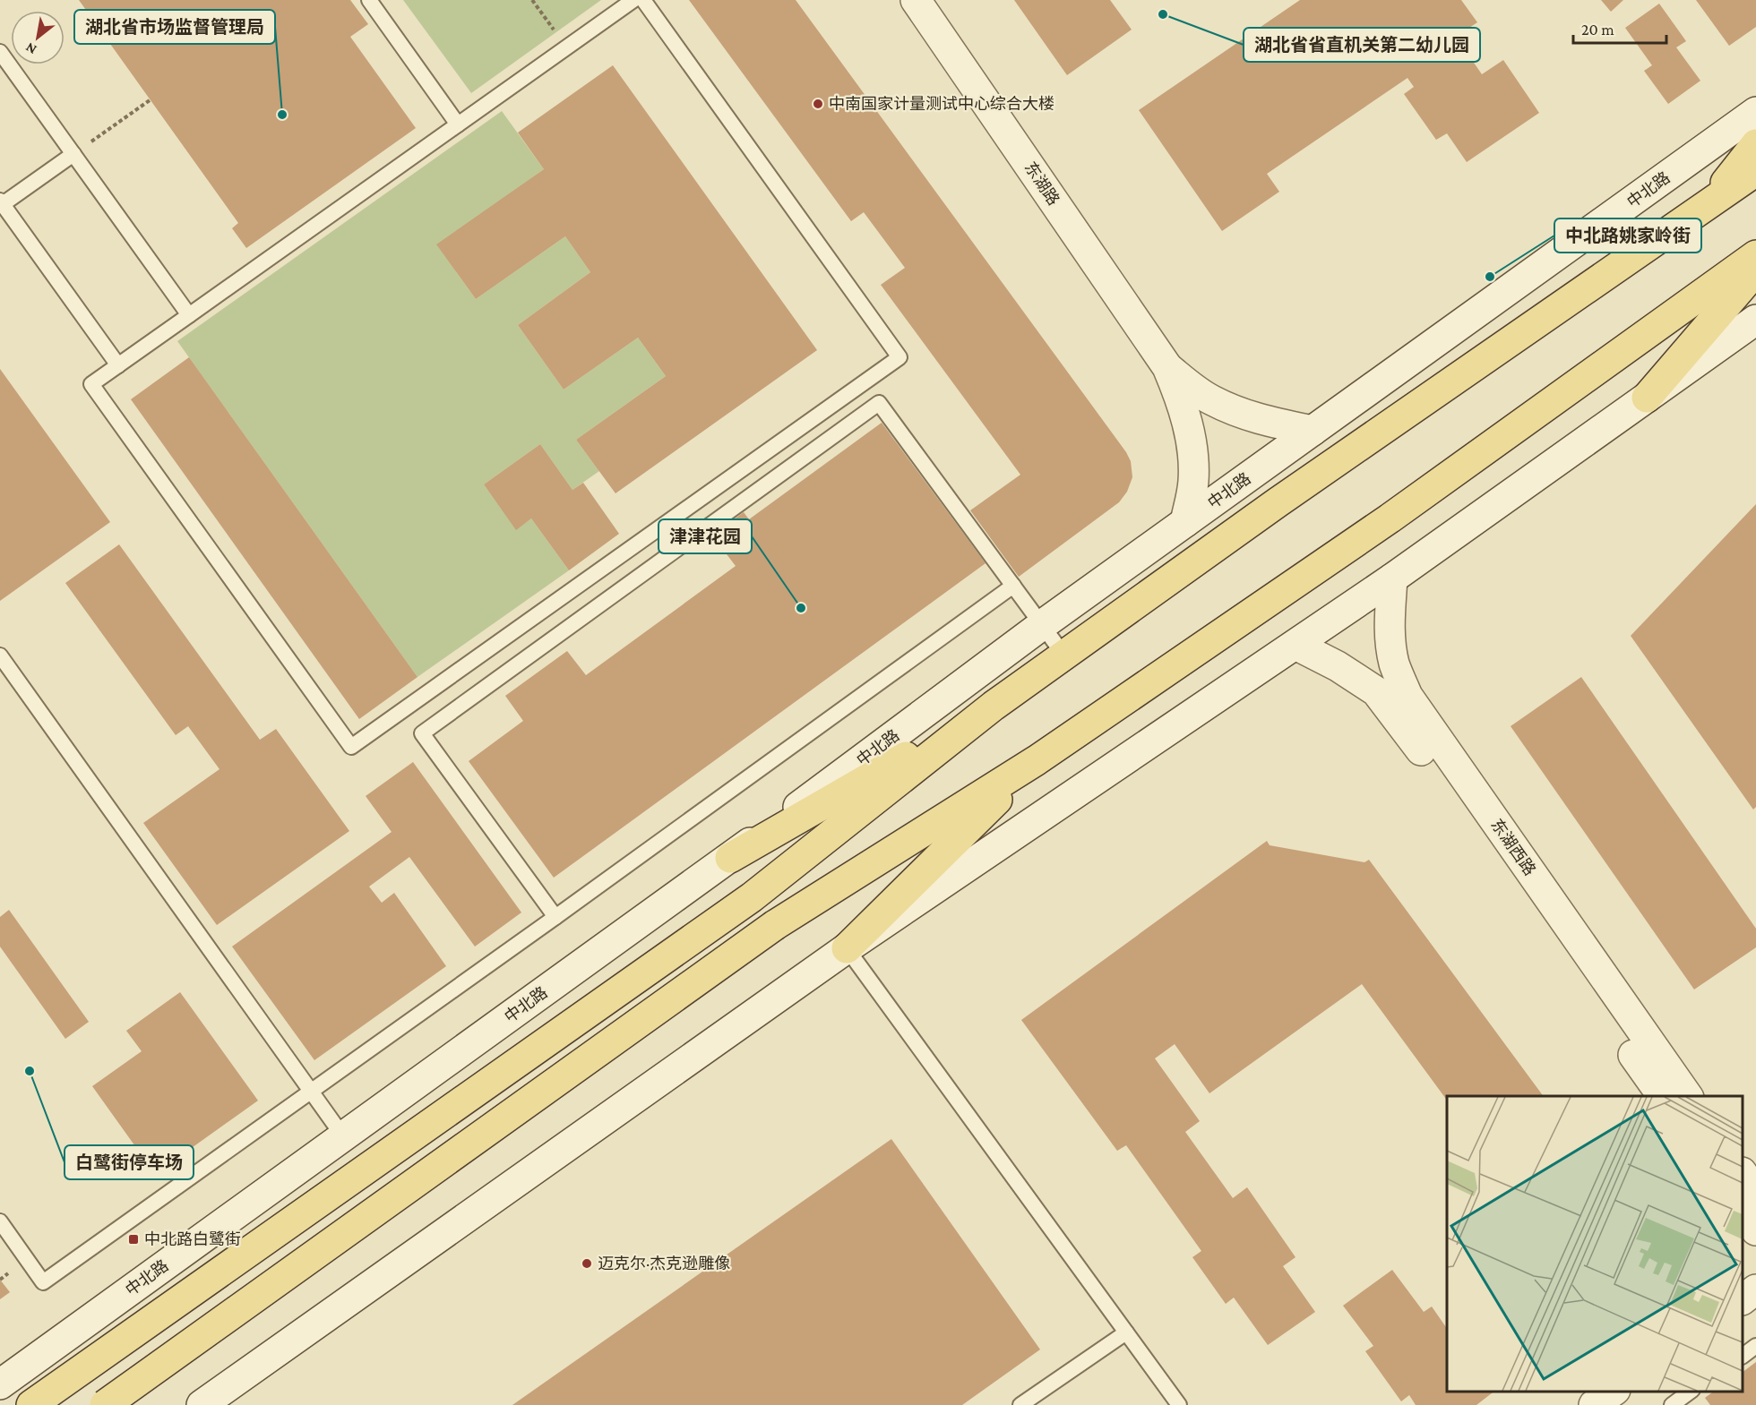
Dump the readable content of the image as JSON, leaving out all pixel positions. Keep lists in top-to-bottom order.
{
  "streets": {
    "main road": ["东湖路", "中北路", "东湖西路"]
  },
  "crossings": [
    ["东湖路", "中北路"]
  ],
  "places": {
    "other": [
      "湖北省省直机关第二幼儿园",
      "中南国家计量测试中心综合大楼",
      "湖北省市场监督管理局",
      "中北路姚家岭街",
      "津津花园",
      "白鹭街停车场",
      "迈克尔·杰克逊雕像"
    ],
    "transit": ["中北路白鹭街"]
  },
  "scale_bar": "20 m",
  "north": "bottom left"
}
